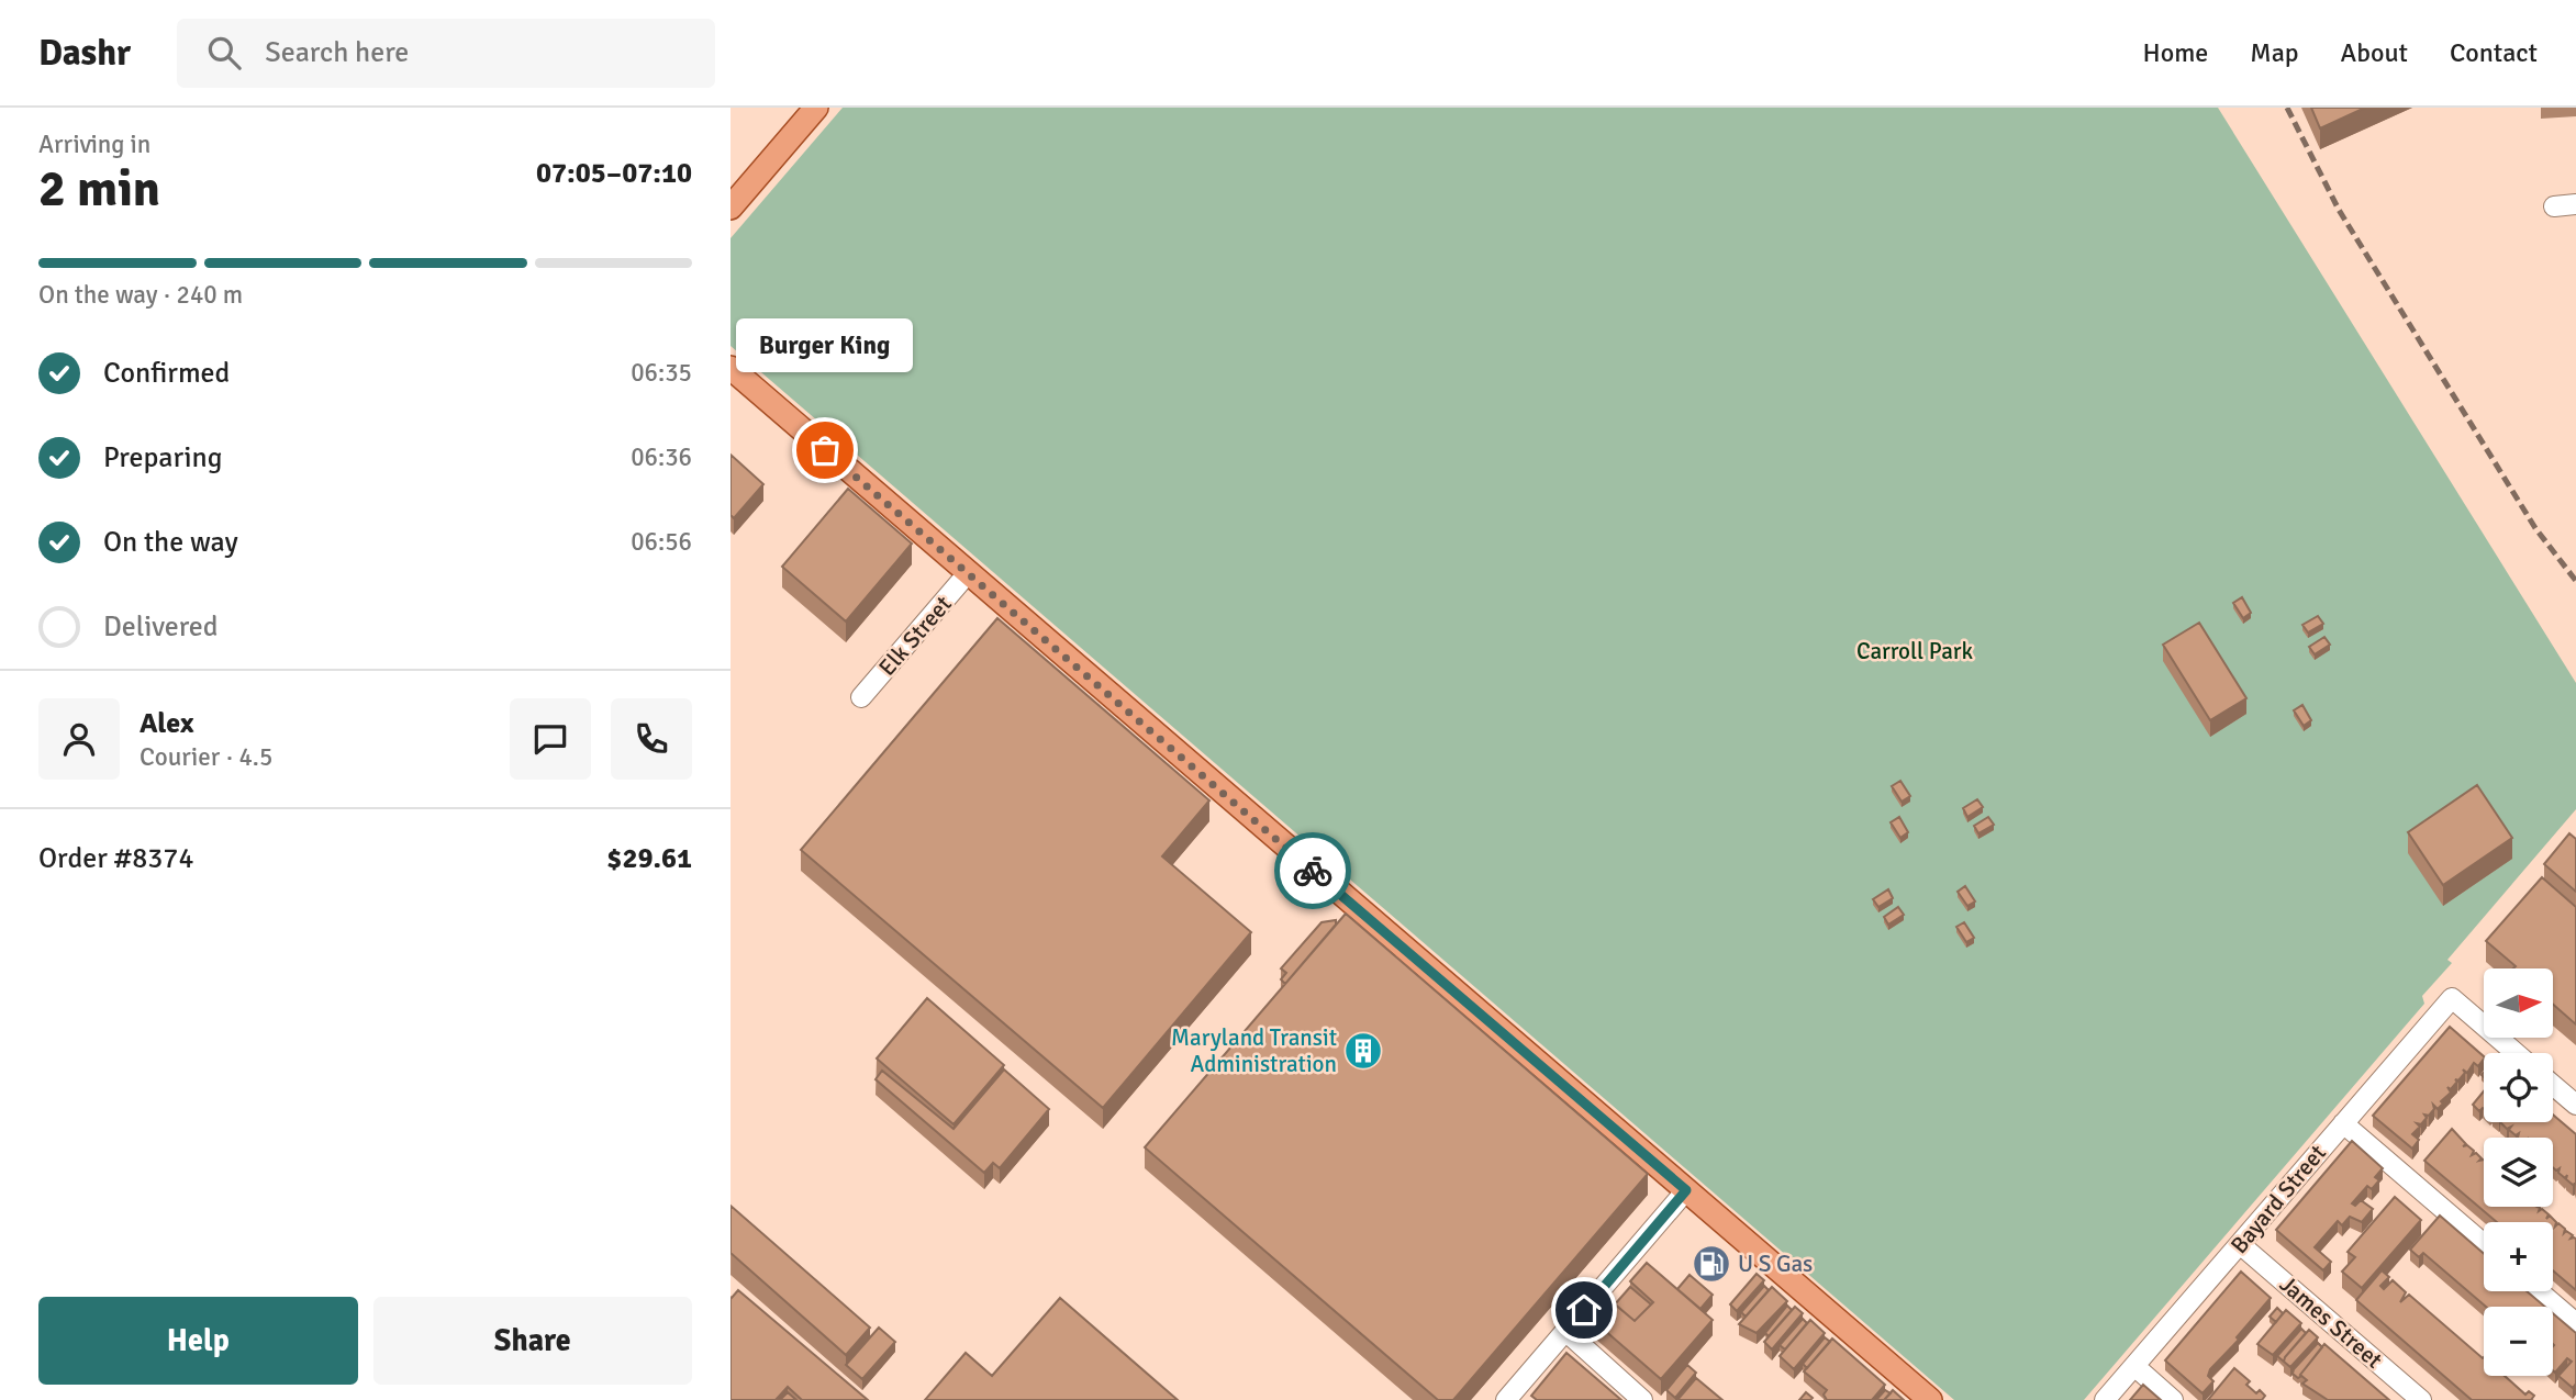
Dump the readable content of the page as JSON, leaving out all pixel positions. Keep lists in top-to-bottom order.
{
  "streets": {
    "street": ["Elk Street", "Bayard Street", "James Street"]
  },
  "crossings": [
    ["Bayard Street", "James Street"]
  ],
  "parks": ["Carroll Park"],
  "places": {
    "other": ["Burger King"],
    "building": ["Maryland Transit Administration"],
    "fuel station": ["U S Gas"]
  },
  "north": "right",
  "page": {
    "header": "Dashr",
    "search": "Search here",
    "nav": [
      "Home",
      "Map",
      "About",
      "Contact"
    ],
    "heading": ["2 min", "Arriving in", "07:05–07:10"],
    "panel": [
      "Alex",
      "Courier · 4.5",
      "Order #8374",
      "$29.61"
    ],
    "bar": "On the way · 240 m",
    "bubble": "Burger King",
    "list": [
      ["Confirmed", "06:35"],
      ["Preparing", "06:36"],
      ["On the way", "06:56"],
      "Delivered"
    ],
    "map_buttons": ["+", "−"],
    "buttons": ["Help", "Share"]
  }
}
